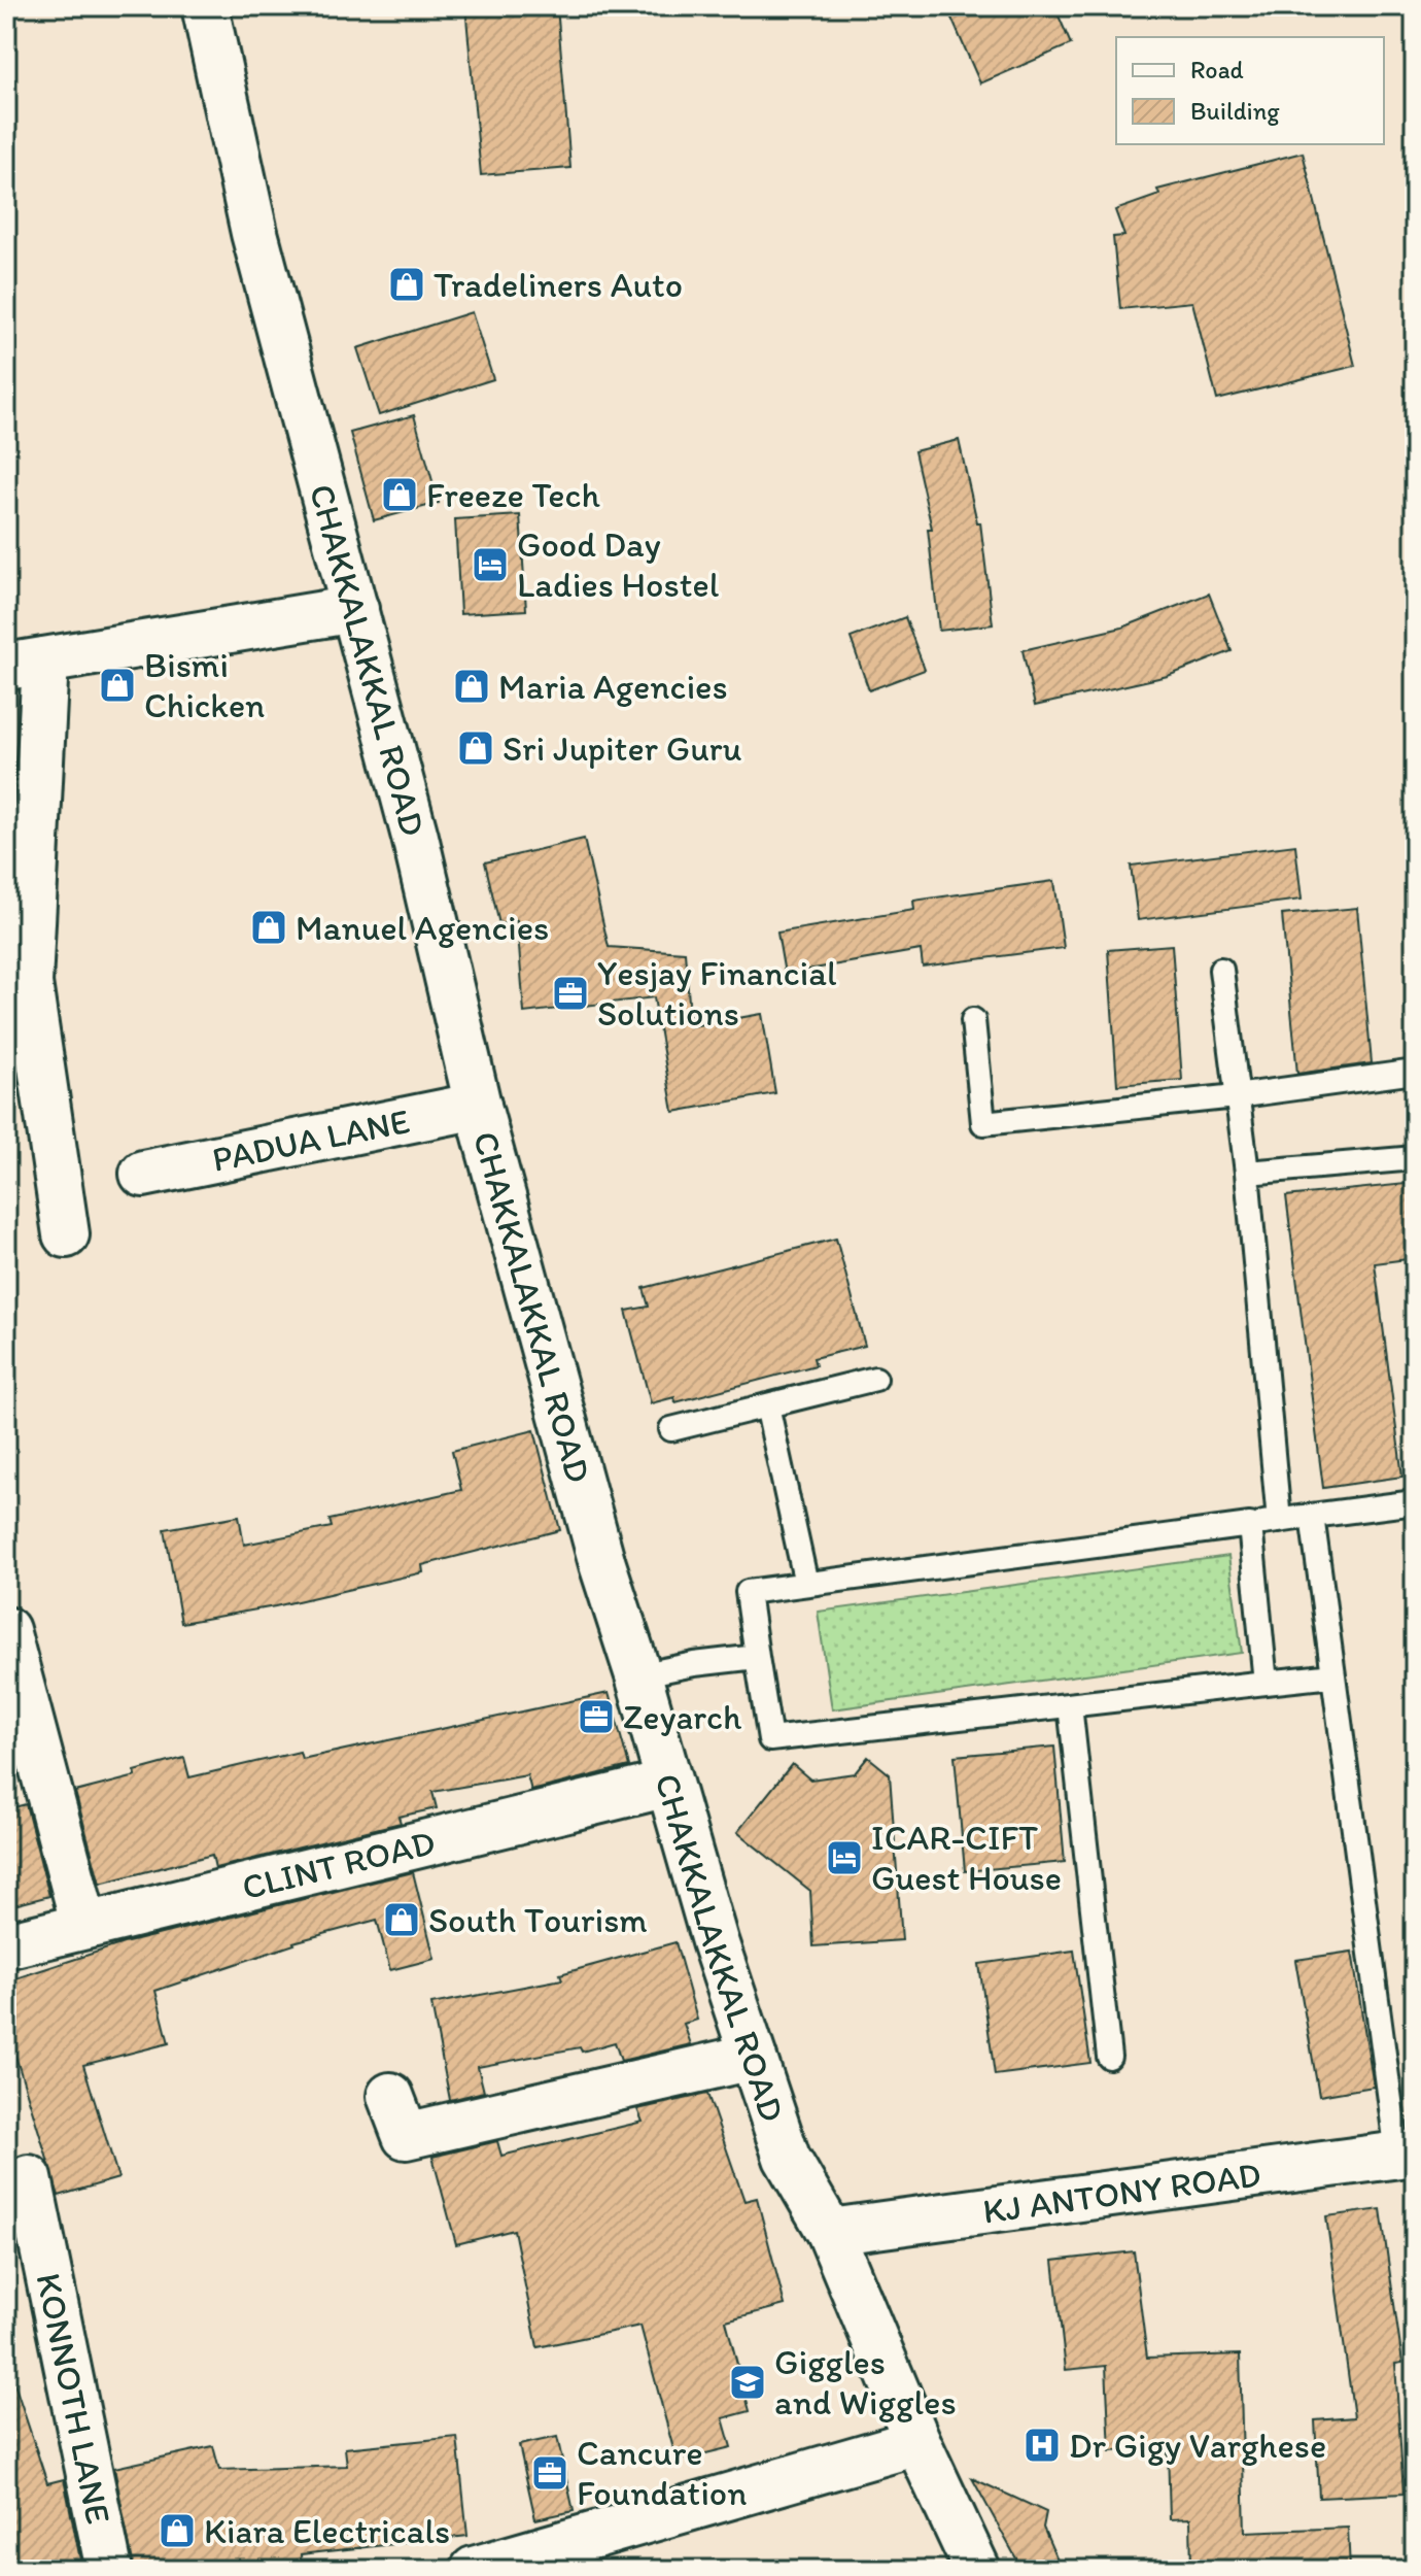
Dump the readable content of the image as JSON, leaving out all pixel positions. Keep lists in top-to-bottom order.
{
  "streets": {
    "street": [
      "CHAKKALAKKAL ROAD",
      "PADUA LANE",
      "CLINT ROAD",
      "KJ ANTONY ROAD",
      "KONNOTH LANE"
    ]
  },
  "crossings": [
    ["CHAKKALAKKAL ROAD", "PADUA LANE"],
    ["CHAKKALAKKAL ROAD", "CLINT ROAD"],
    ["CHAKKALAKKAL ROAD", "KJ ANTONY ROAD"]
  ],
  "places": {
    "shop": [
      "Tradeliners Auto",
      "Freeze Tech",
      "Bismi Chicken",
      "Maria Agencies",
      "Sri Jupiter Guru",
      "Manuel Agencies",
      "South Tourism",
      "Kiara Electricals"
    ],
    "hotel": ["Good Day Ladies Hostel", "ICAR-CIFT Guest House"],
    "office": ["Yesjay Financial Solutions", "Zeyarch", "Cancure Foundation"],
    "school or university": ["Giggles and Wiggles"],
    "hospital": ["Dr Gigy Varghese"]
  },
  "legend": ["Road", "Building"]
}
